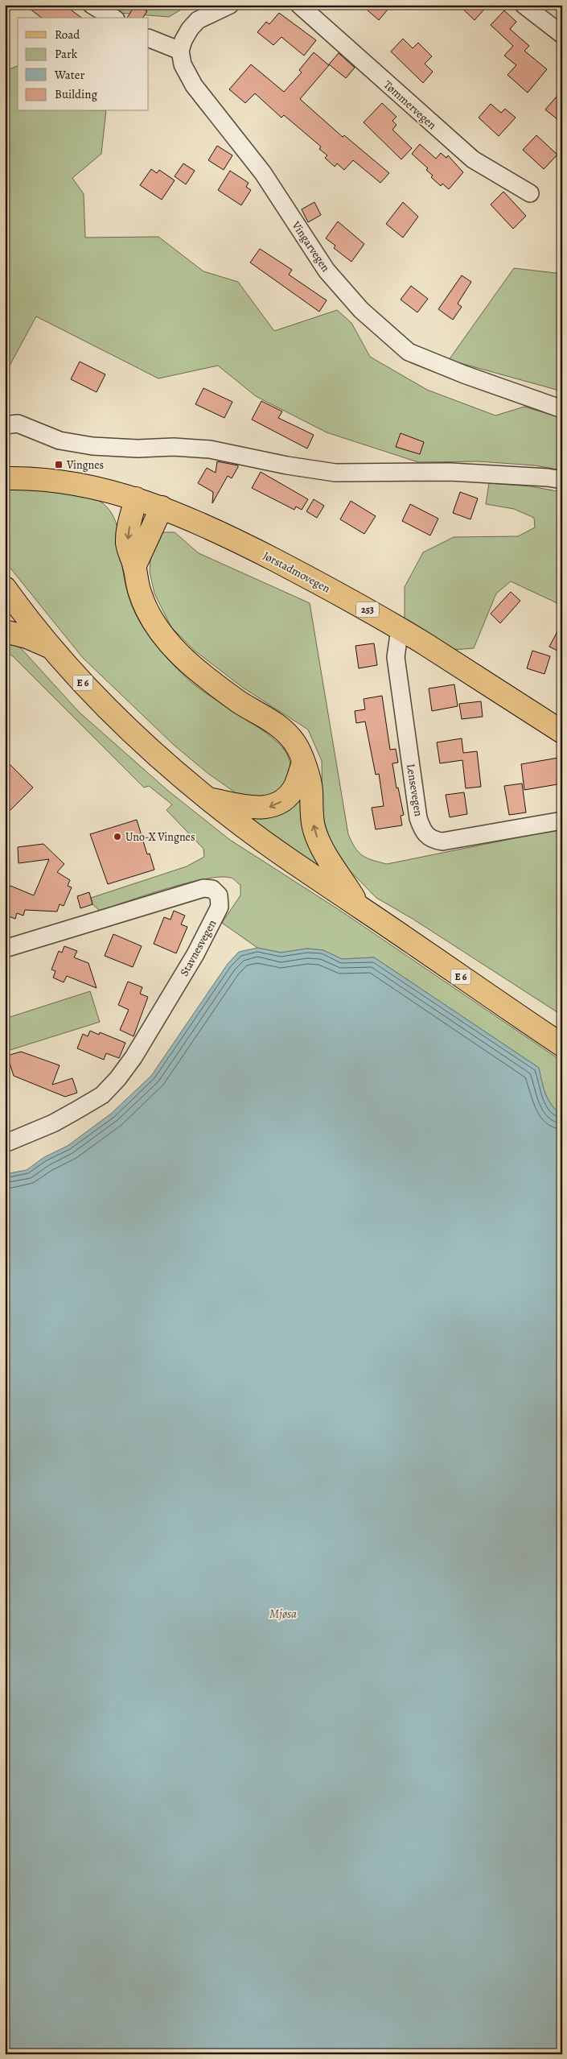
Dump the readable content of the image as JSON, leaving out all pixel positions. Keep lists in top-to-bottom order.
{
  "streets": {
    "main road": ["Jørstadmovegen", "253", "E 6"],
    "street": [
      "Tømmervegen",
      "Vingarvegen",
      "Lensevegen",
      "Stavnesvegen"
    ]
  },
  "crossings": [
    ["Jørstadmovegen", "Lensevegen"]
  ],
  "water": ["Mjøsa"],
  "places": {
    "transit": ["Vingnes"],
    "other": ["Uno-X Vingnes"]
  },
  "legend": [
    "Road",
    "Park",
    "Water",
    "Building"
  ]
}
